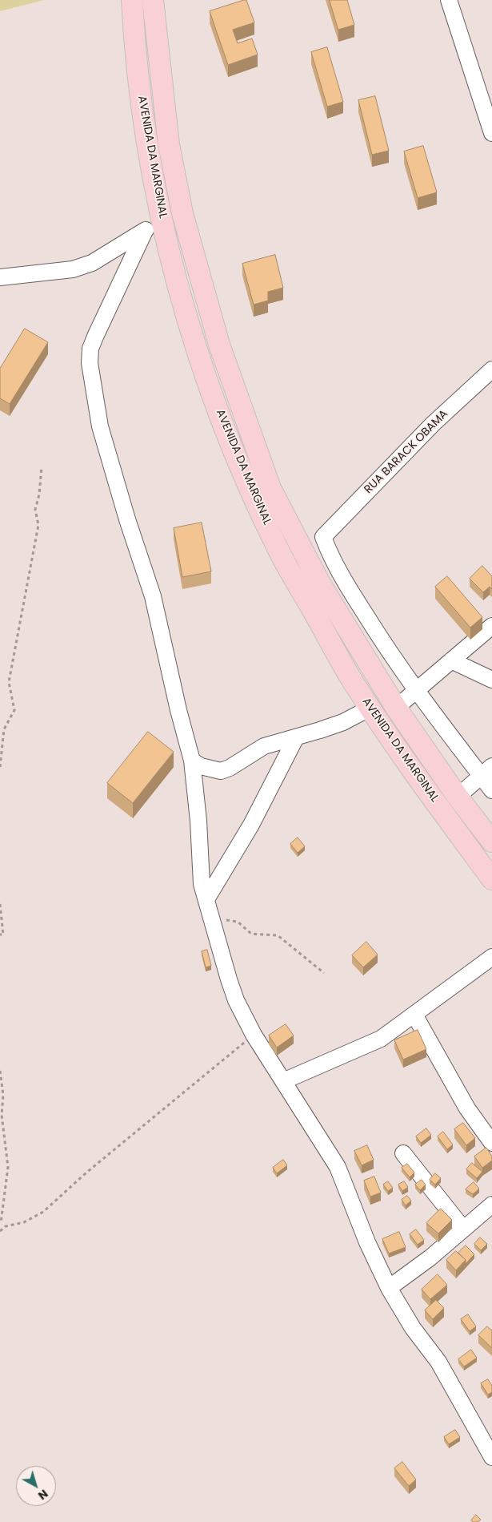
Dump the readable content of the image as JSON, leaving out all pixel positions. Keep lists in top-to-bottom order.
{
  "streets": {
    "main road": ["AVENIDA DA MARGINAL"],
    "street": ["RUA BARACK OBAMA"]
  },
  "north": "bottom right"
}
